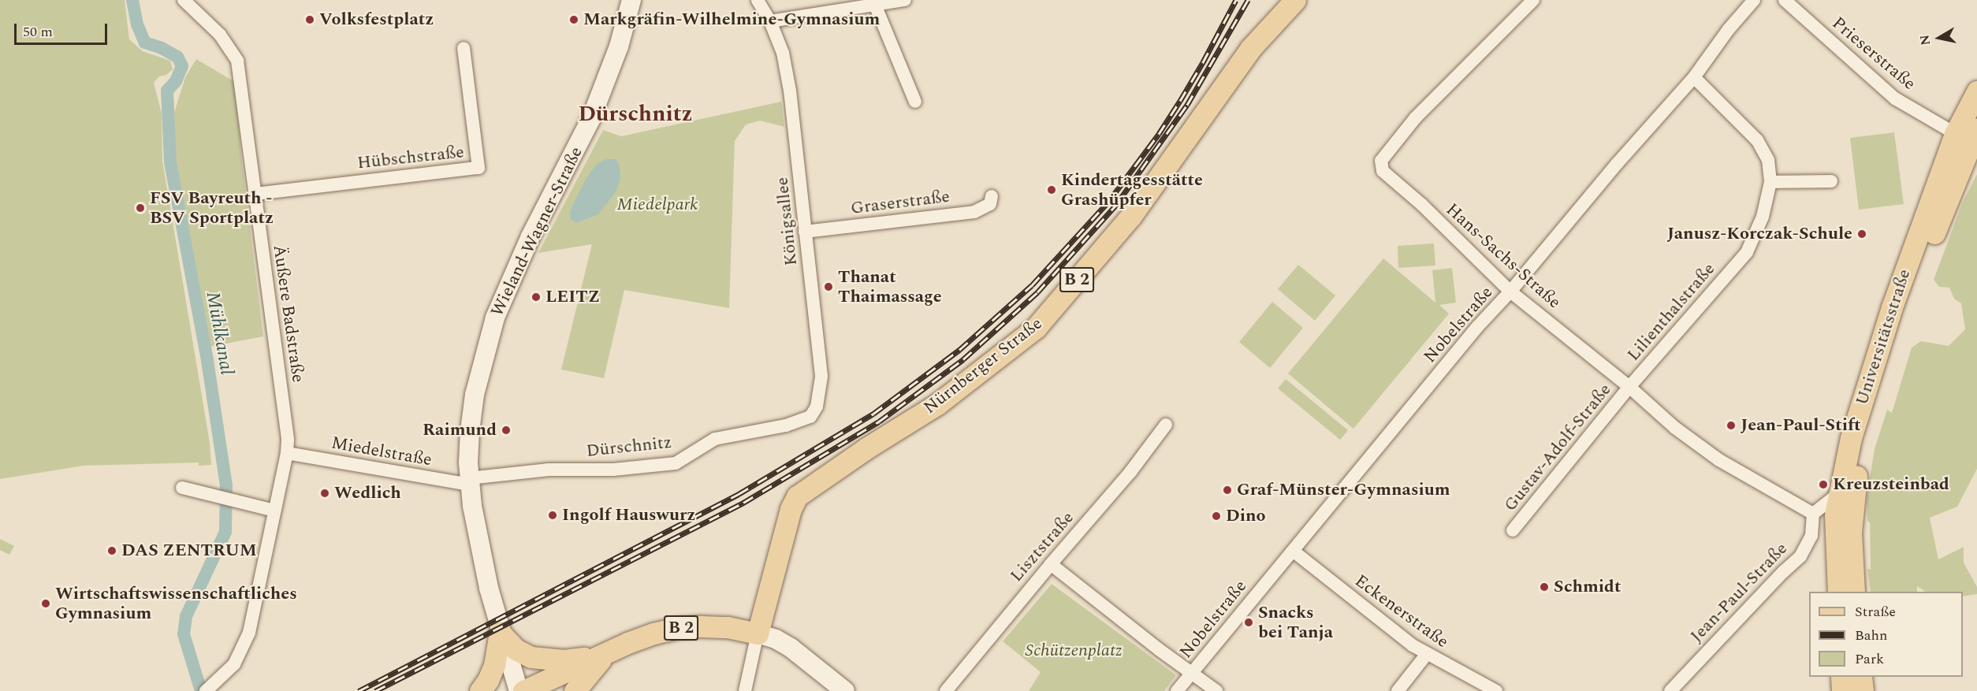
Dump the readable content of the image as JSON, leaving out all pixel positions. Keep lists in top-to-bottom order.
{
  "streets": {
    "main road": [
      "Wieland-Wagner-Straße",
      "B 2",
      "Universitätsstraße",
      "Nürnberger Straße"
    ],
    "street": [
      "Prieserstraße",
      "Hübschstraße",
      "Graserstraße",
      "Königsallee",
      "Hans-Sachs-Straße",
      "Lilienthalstraße",
      "Äußere Badstraße",
      "Nobelstraße",
      "Dürschnitz",
      "Gustav-Adolf-Straße",
      "Miedelstraße",
      "Lisztstraße",
      "Jean-Paul-Straße",
      "Eckenerstraße"
    ]
  },
  "crossings": [
    ["Prieserstraße", "Universitätsstraße"],
    ["Hübschstraße", "Äußere Badstraße"],
    ["Graserstraße", "Königsallee"],
    ["Königsallee", "Dürschnitz"],
    ["Wieland-Wagner-Straße", "Dürschnitz"],
    ["Wieland-Wagner-Straße", "Miedelstraße"],
    ["Hans-Sachs-Straße", "Lilienthalstraße"],
    ["Hans-Sachs-Straße", "Nobelstraße"],
    ["Hans-Sachs-Straße", "Gustav-Adolf-Straße"],
    ["Hans-Sachs-Straße", "Jean-Paul-Straße"],
    ["B 2", "Nürnberger Straße"],
    ["Lilienthalstraße", "Nobelstraße"],
    ["Lilienthalstraße", "Gustav-Adolf-Straße"],
    ["Äußere Badstraße", "Miedelstraße"],
    ["Nobelstraße", "Eckenerstraße"],
    ["Dürschnitz", "Miedelstraße"]
  ],
  "districts": ["Dürschnitz"],
  "water": ["Mühlkanal"],
  "parks": ["Miedelpark", "Schützenplatz"],
  "places": [
    "Volksfestplatz",
    "Markgräfin-Wilhelmine-Gymnasium",
    "Kindertagesstätte Grashüpfer",
    "FSV Bayreuth - BSV Sportplatz",
    "Janusz-Korczak-Schule",
    "Thanat Thaimassage",
    "LEITZ",
    "Jean-Paul-Stift",
    "Raimund",
    "Kreuzsteinbad",
    "Graf-Münster-Gymnasium",
    "Wedlich",
    "Ingolf Hauswurz",
    "Dino",
    "DAS ZENTRUM",
    "Schmidt",
    "Wirtschaftswissenschaftliches Gymnasium",
    "Snacks bei Tanja"
  ],
  "legend": ["Straße", "Bahn", "Park"],
  "scale_bar": "50 m",
  "north": "left"
}
